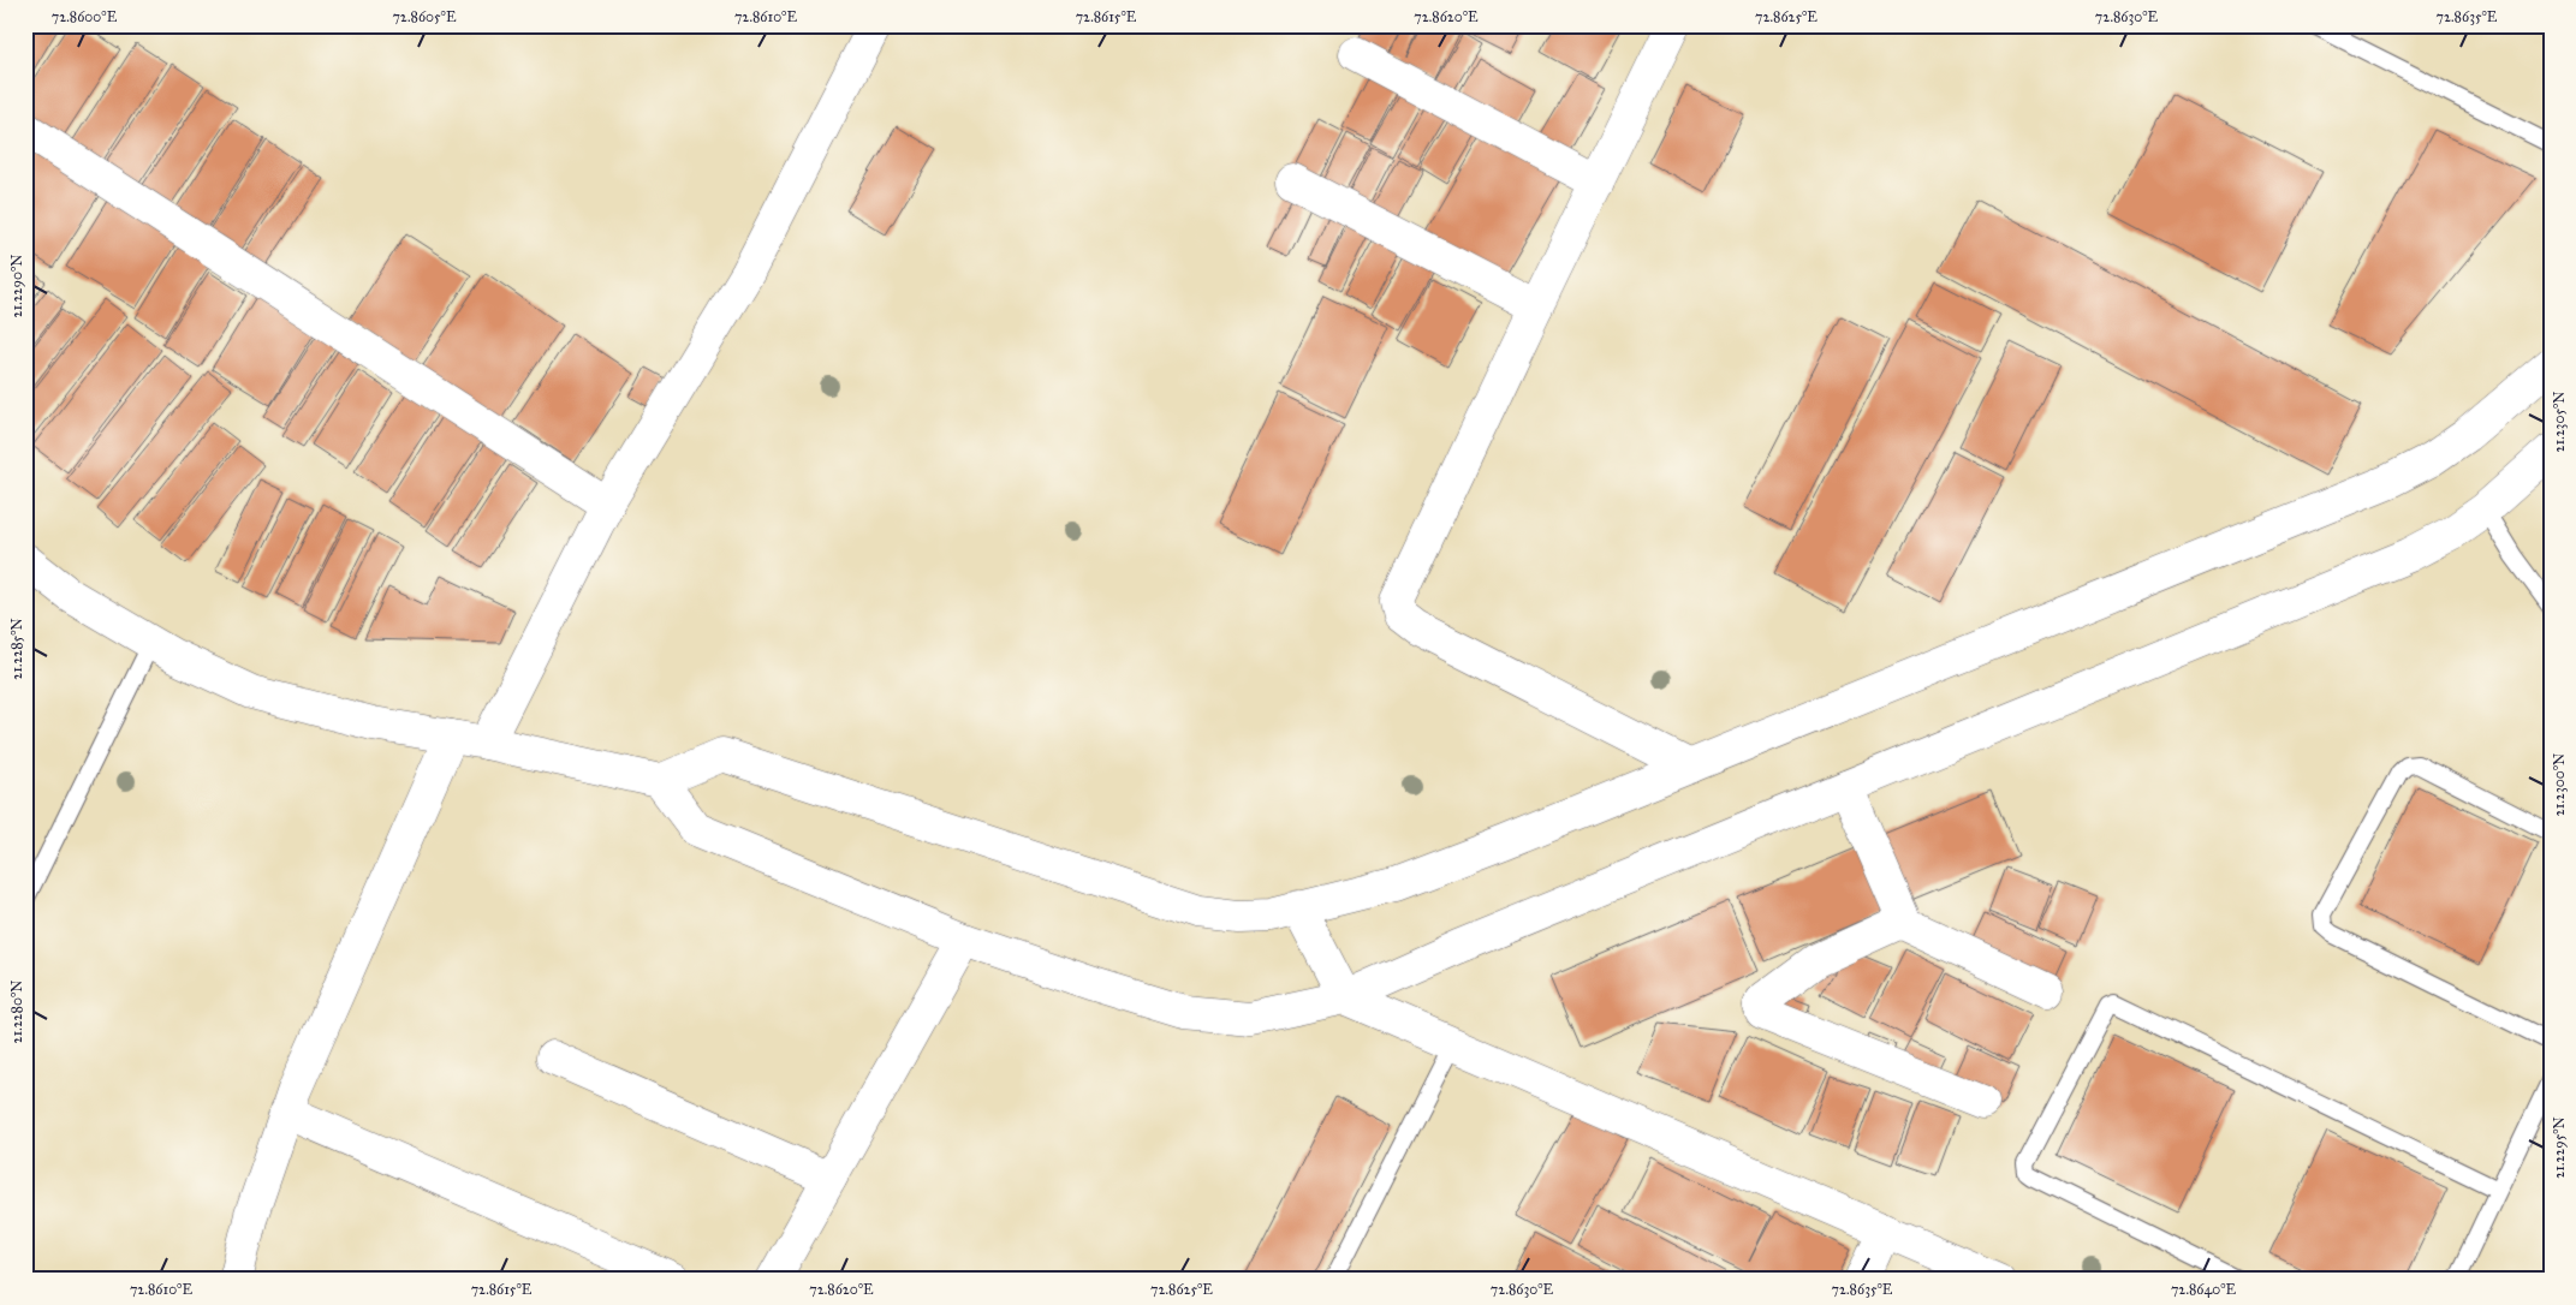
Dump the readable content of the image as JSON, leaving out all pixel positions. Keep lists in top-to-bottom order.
{
  "coordinates": [
    "72.8600°E",
    "72.8605°E",
    "72.8610°E",
    "72.8615°E",
    "72.8620°E",
    "72.8625°E",
    "72.8630°E",
    "72.8635°E",
    "21.2290°N",
    "21.2305°N",
    "21.2285°N",
    "21.2300°N",
    "21.2280°N",
    "21.2295°N",
    "72.8640°E"
  ]
}
